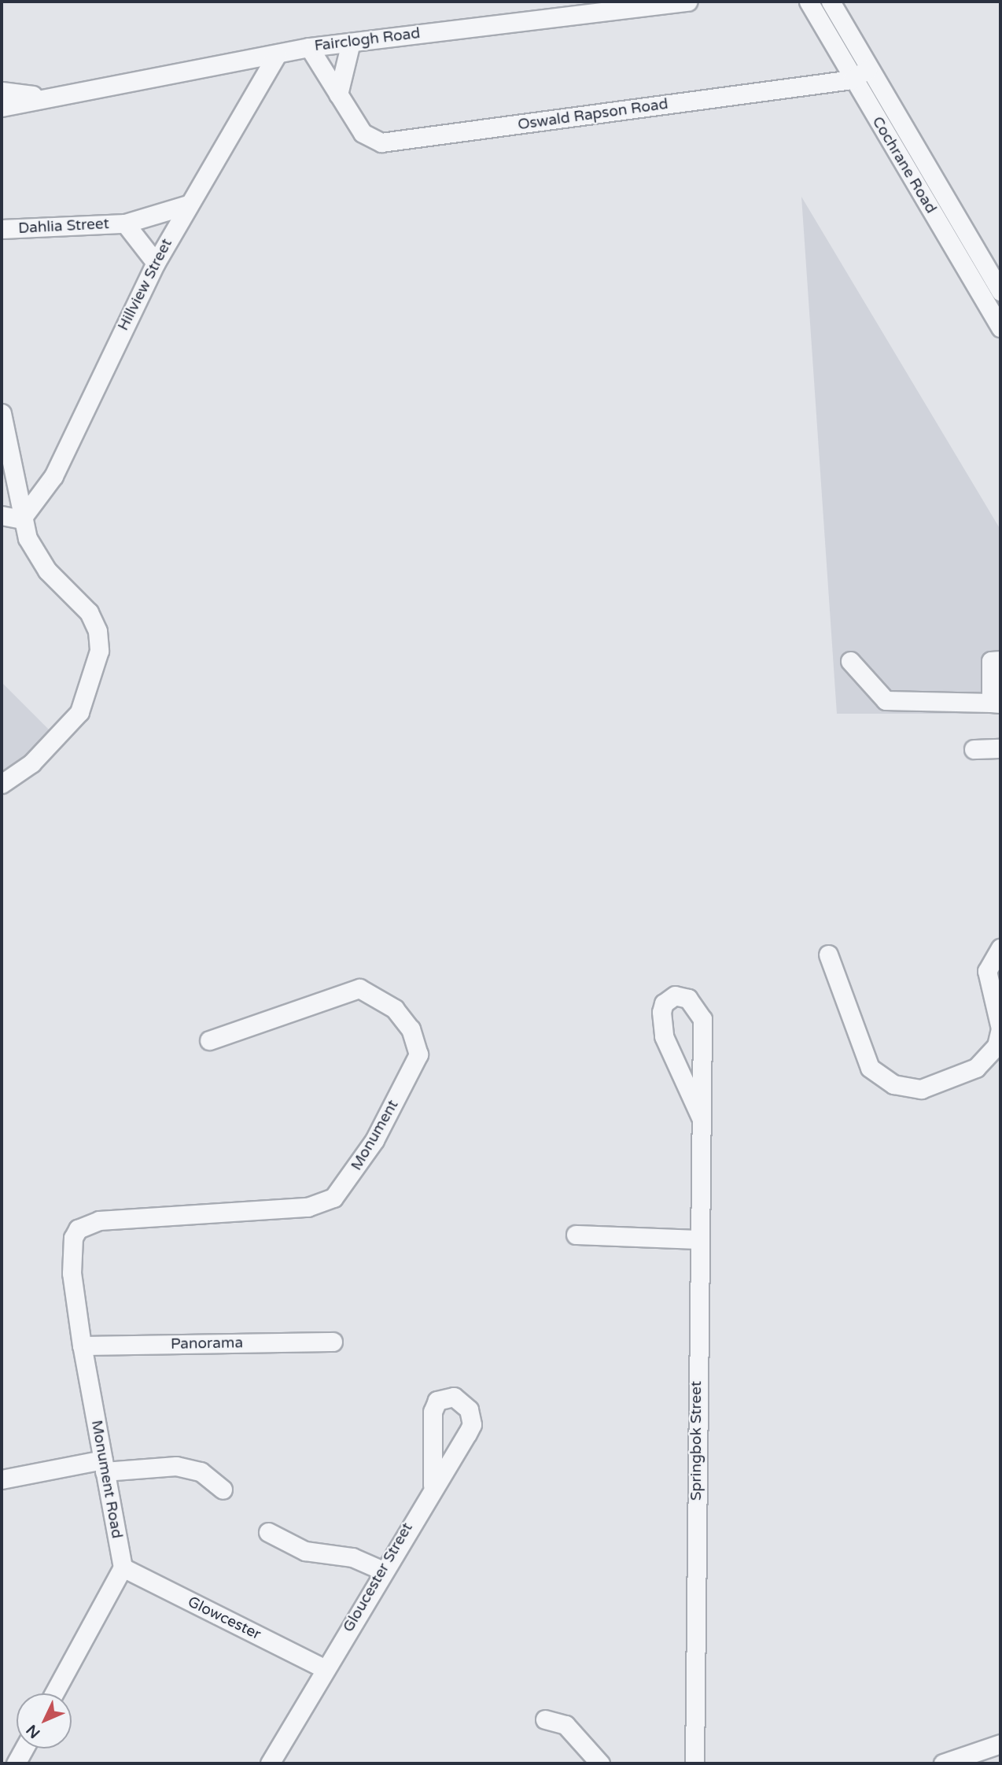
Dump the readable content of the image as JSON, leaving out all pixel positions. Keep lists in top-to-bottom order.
{
  "streets": {
    "street": [
      "Fairclogh Road",
      "Oswald Rapson Road",
      "Cochrane Road",
      "Dahlia Street",
      "Hillview Street",
      "Monument",
      "Panorama",
      "Springbok Street",
      "Monument Road",
      "Gloucester Street",
      "Glowcester"
    ]
  },
  "crossings": [
    ["Fairclogh Road", "Oswald Rapson Road"],
    ["Fairclogh Road", "Hillview Street"],
    ["Oswald Rapson Road", "Cochrane Road"],
    ["Dahlia Street", "Hillview Street"],
    ["Monument", "Monument Road"],
    ["Panorama", "Monument Road"],
    ["Monument Road", "Glowcester"],
    ["Gloucester Street", "Glowcester"]
  ],
  "north": "bottom left"
}
